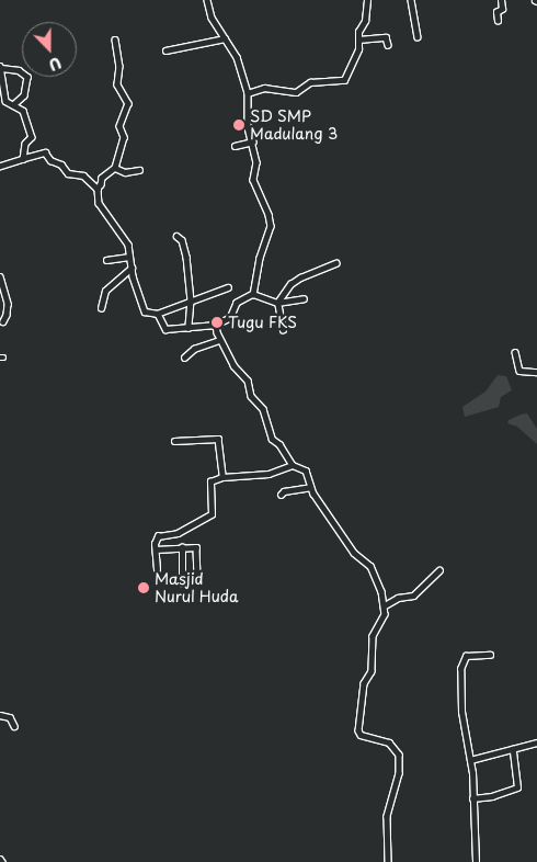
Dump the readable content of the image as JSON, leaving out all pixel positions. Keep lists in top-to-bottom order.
{
  "places": ["SD SMP Madulang 3", "Tugu FKS", "Masjid Nurul Huda"],
  "north": "bottom"
}
